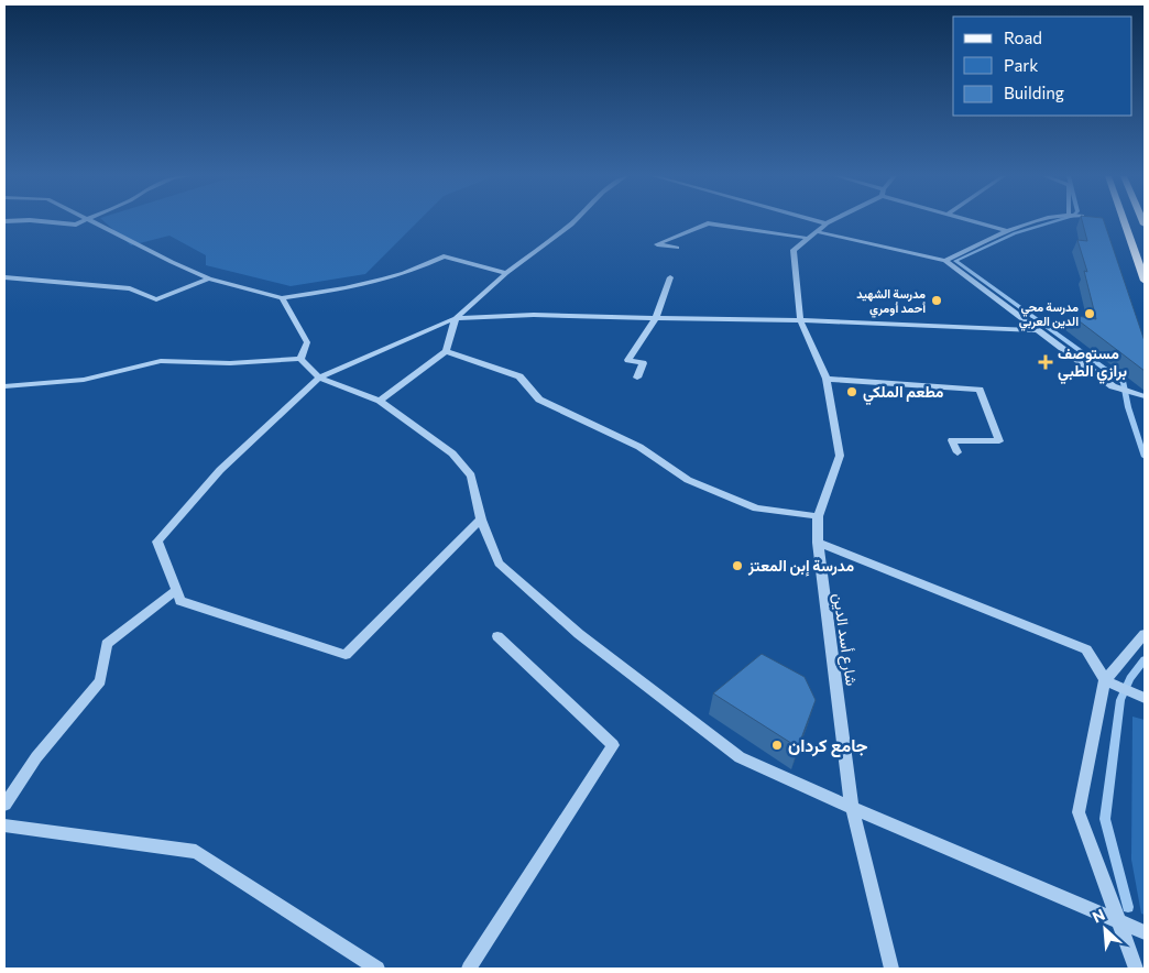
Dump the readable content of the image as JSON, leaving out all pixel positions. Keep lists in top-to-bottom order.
{
  "streets": {
    "street": ["شارع أسد الدين"]
  },
  "places": {
    "other": [
      "مدرسة الشهيد أحمد أومري",
      "مدرسة محي الدين العربي",
      "مطعم الملكي",
      "مدرسة إبن المعتز",
      "جامع كردان"
    ],
    "health": ["مستوصف برازي الطبي"]
  },
  "legend": ["Road", "Park", "Building"],
  "north": "top left"
}
